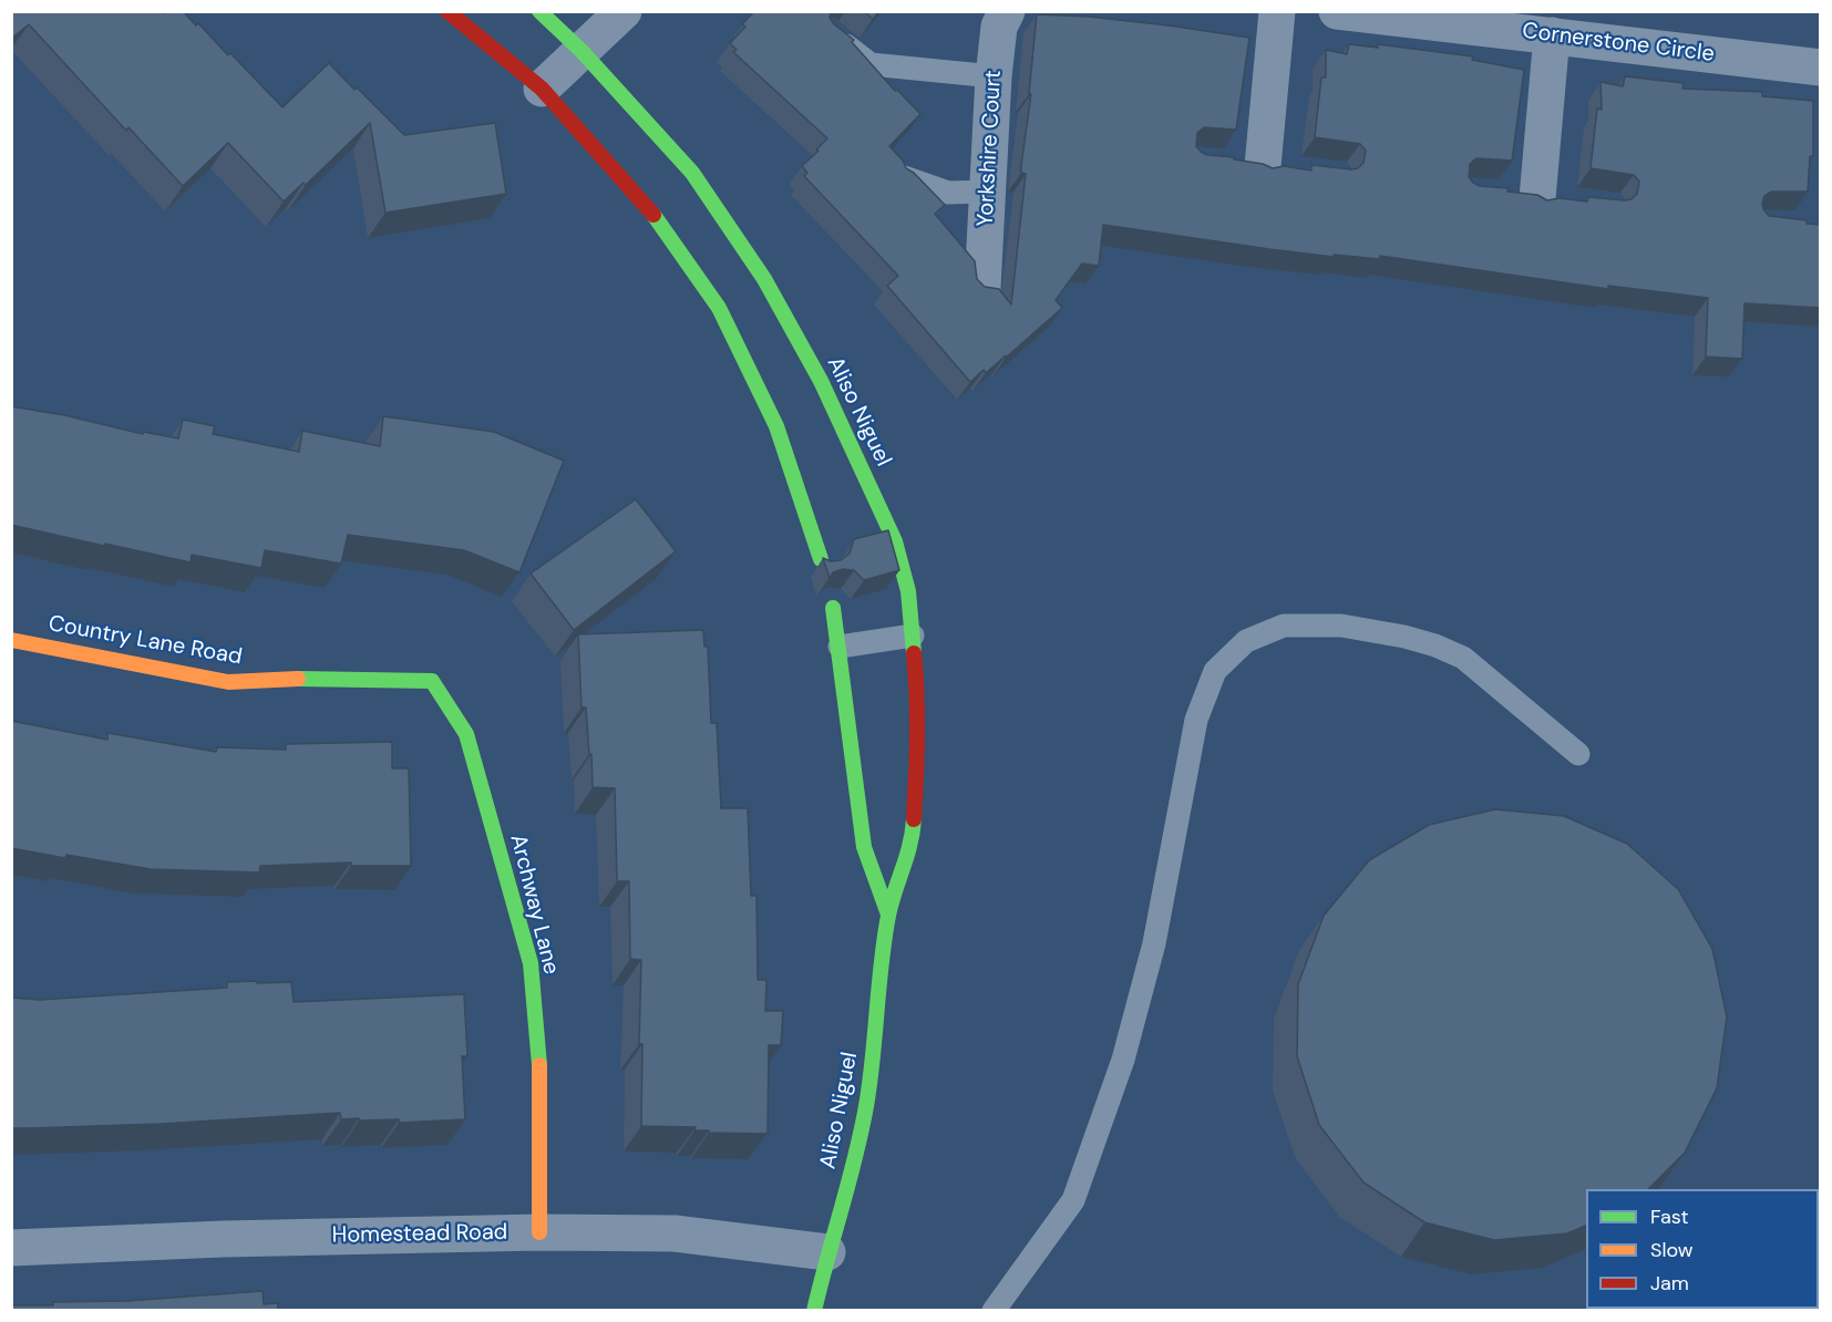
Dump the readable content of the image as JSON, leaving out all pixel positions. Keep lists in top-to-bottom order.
{
  "streets": {
    "street": [
      "Cornerstone Circle",
      "Yorkshire Court",
      "Aliso Niguel",
      "Country Lane Road",
      "Archway Lane",
      "Homestead Road"
    ]
  },
  "crossings": [
    ["Aliso Niguel", "Homestead Road"],
    ["Country Lane Road", "Archway Lane"],
    ["Archway Lane", "Homestead Road"]
  ],
  "legend": ["Fast", "Slow", "Jam"]
}
